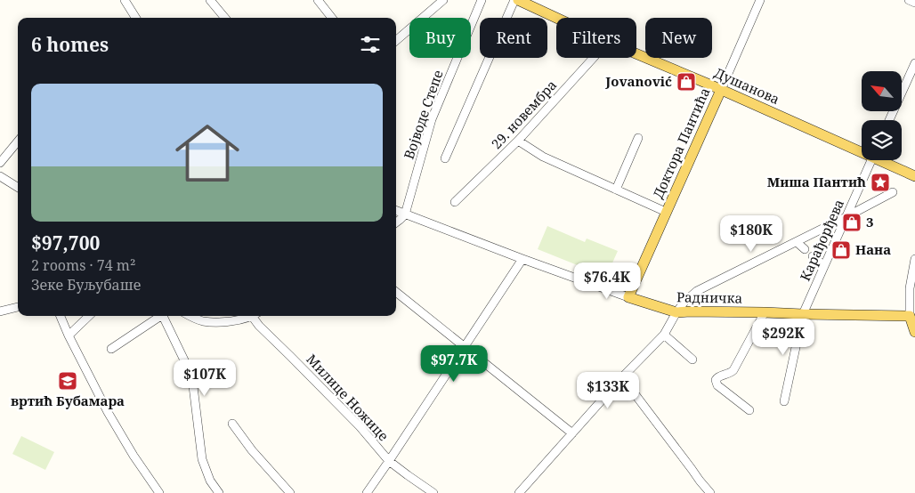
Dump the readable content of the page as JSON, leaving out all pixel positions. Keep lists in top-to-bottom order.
{
  "streets": {
    "main road": ["Душанова", "Доктора Пантића", "Радничка"],
    "street": [
      "Војводе Степе",
      "29. новембра",
      "Карађорђева",
      "Милице Ножице"
    ]
  },
  "crossings": [
    ["Душанова", "Доктора Пантића"],
    ["Војводе Степе", "Радничка"],
    ["Доктора Пантића", "Радничка"],
    ["Карађорђева", "Радничка"]
  ],
  "places": {
    "shop": ["Jovanović", "3", "Нана"],
    "place": ["Миша Пантић"],
    "school or university": ["вртић Бубамара"]
  },
  "north": "top left",
  "page": {
    "chip": [
      "Buy",
      "Rent",
      "Filters",
      "New"
    ],
    "heading": "6 homes",
    "list": [
      {
        "name": "$97,700",
        "note": "2 rooms · 74 m² · Зеке Буљубаше"
      }
    ],
    "price": [
      "$180K",
      "$76.4K",
      "$292K",
      "$97.7K",
      "$107K",
      "$133K"
    ]
  }
}
